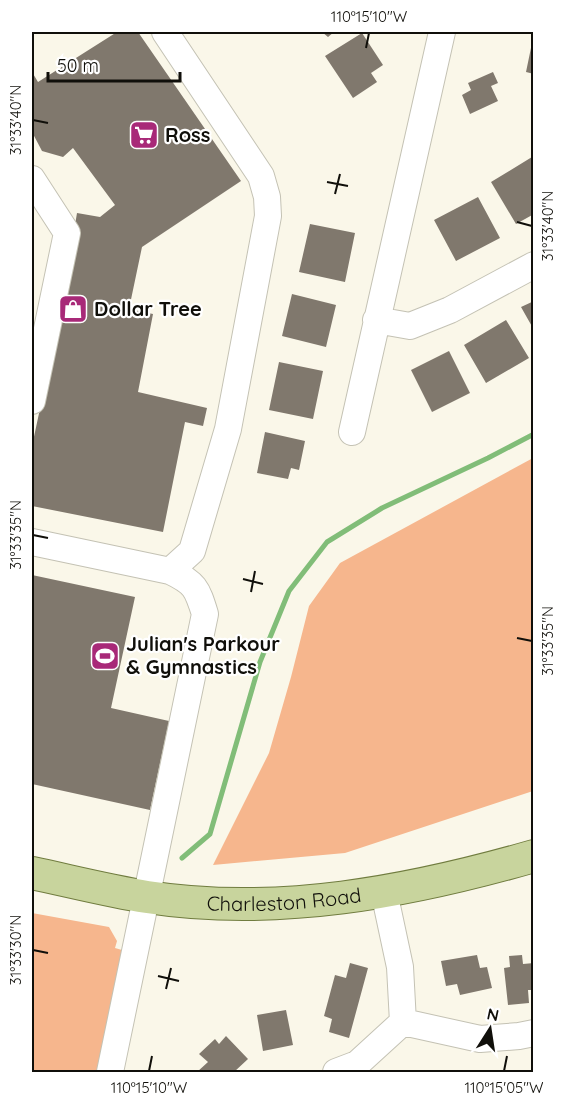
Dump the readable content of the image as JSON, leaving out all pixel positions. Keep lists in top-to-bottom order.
{
  "streets": {
    "main road": ["Charleston Road"]
  },
  "places": {
    "supermarket": ["Ross"],
    "shop": ["Dollar Tree"],
    "sports": ["Julian's Parkour & Gymnastics"]
  },
  "scale_bar": "50 m",
  "north": "top",
  "coordinates": [
    "110°15'10\"W",
    "31°33'40\"N",
    "31°33'35\"N",
    "31°33'30\"N",
    "110°15'05\"W"
  ]
}
